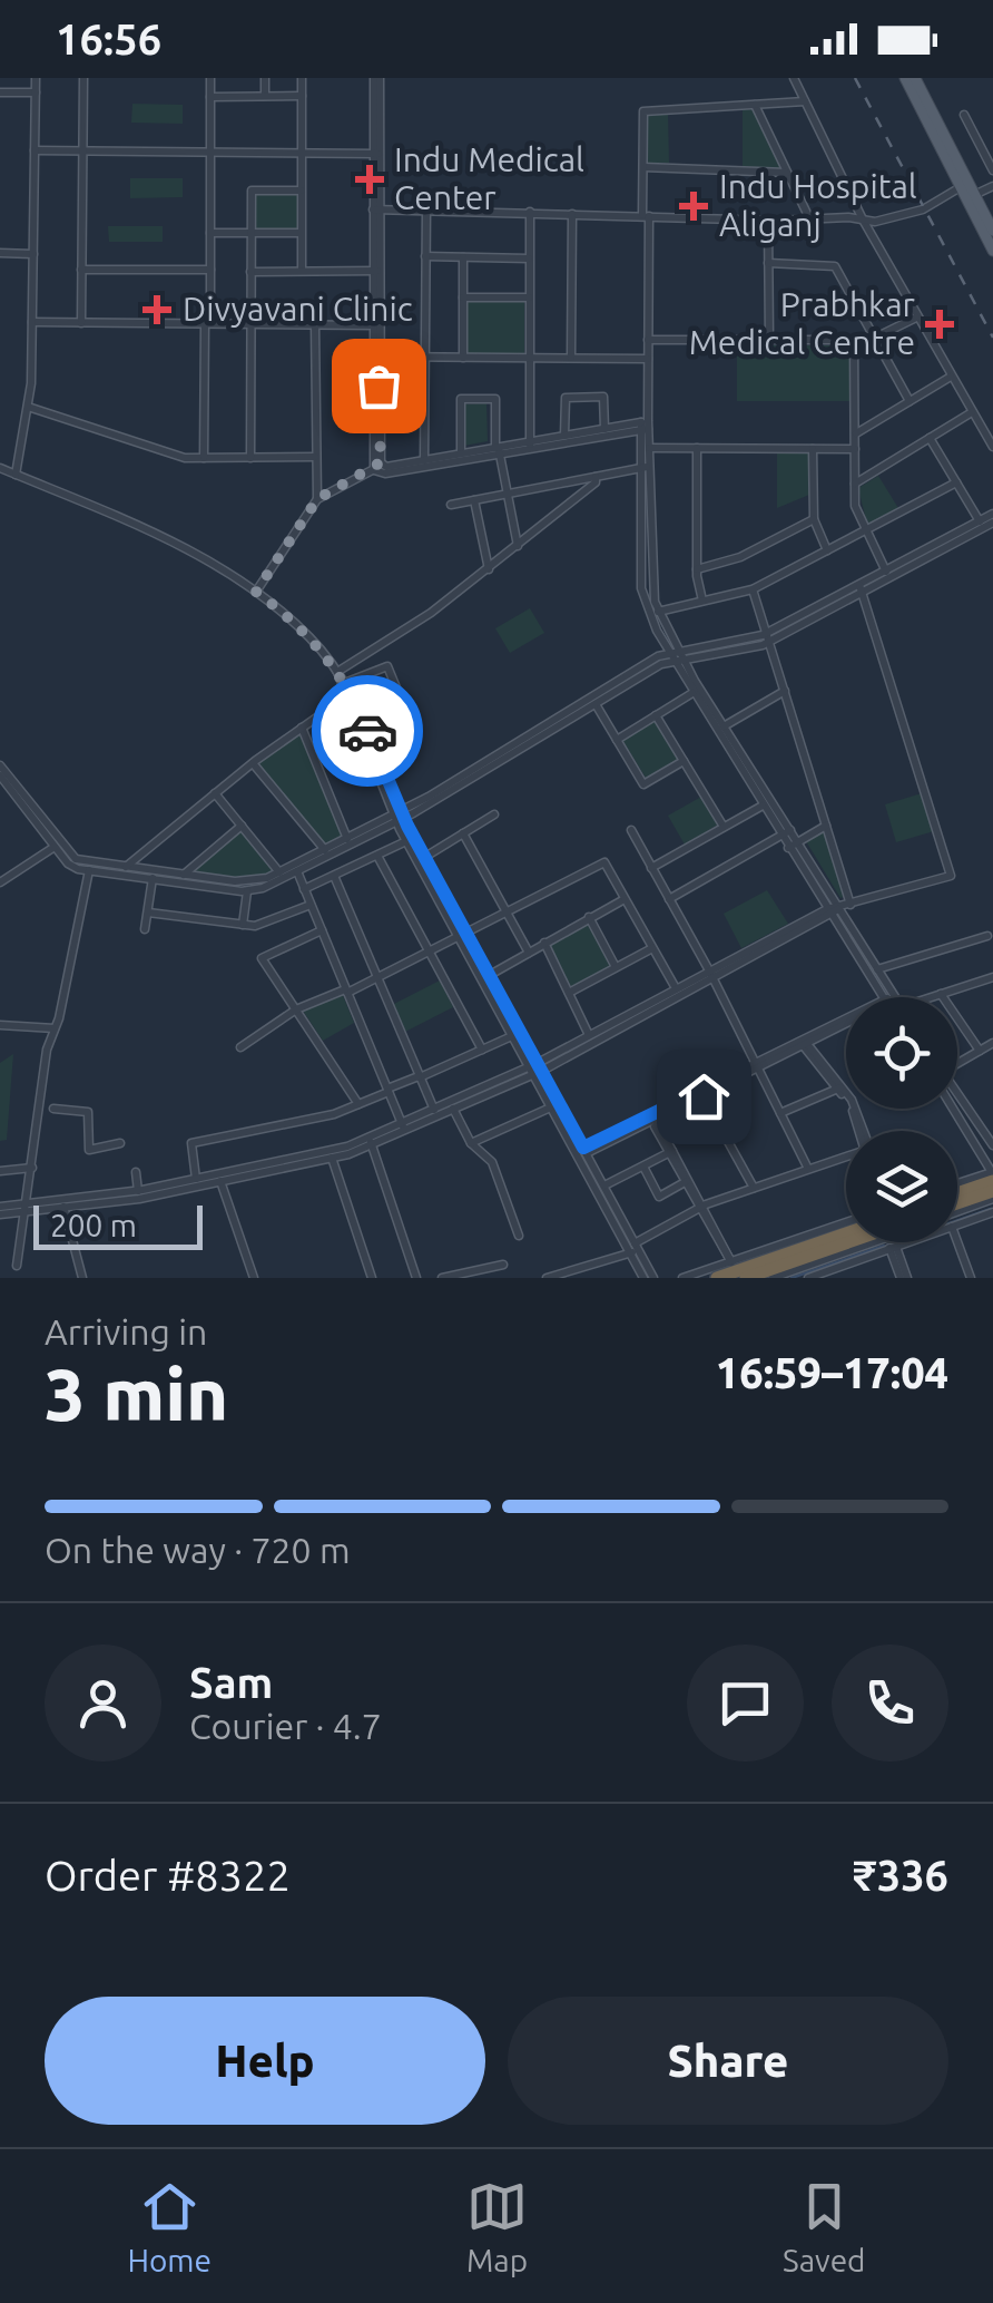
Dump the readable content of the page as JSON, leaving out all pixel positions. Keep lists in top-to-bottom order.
{
  "places": {
    "health": [
      "Indu Medical Center",
      "Indu Hospital Aliganj",
      "Divyavani Clinic",
      "Prabhkar Medical Centre"
    ]
  },
  "scale_bar": "200 m",
  "page": {
    "status": "16:56",
    "scale": "200 m",
    "heading": ["3 min", "Arriving in", "16:59–17:04"],
    "panel": [
      "Sam",
      "Courier · 4.7",
      "Order #8322",
      "₹336"
    ],
    "bar": "On the way · 720 m",
    "buttons": ["Help", "Share"],
    "tabs": ["Home", "Map", "Saved"]
  }
}
